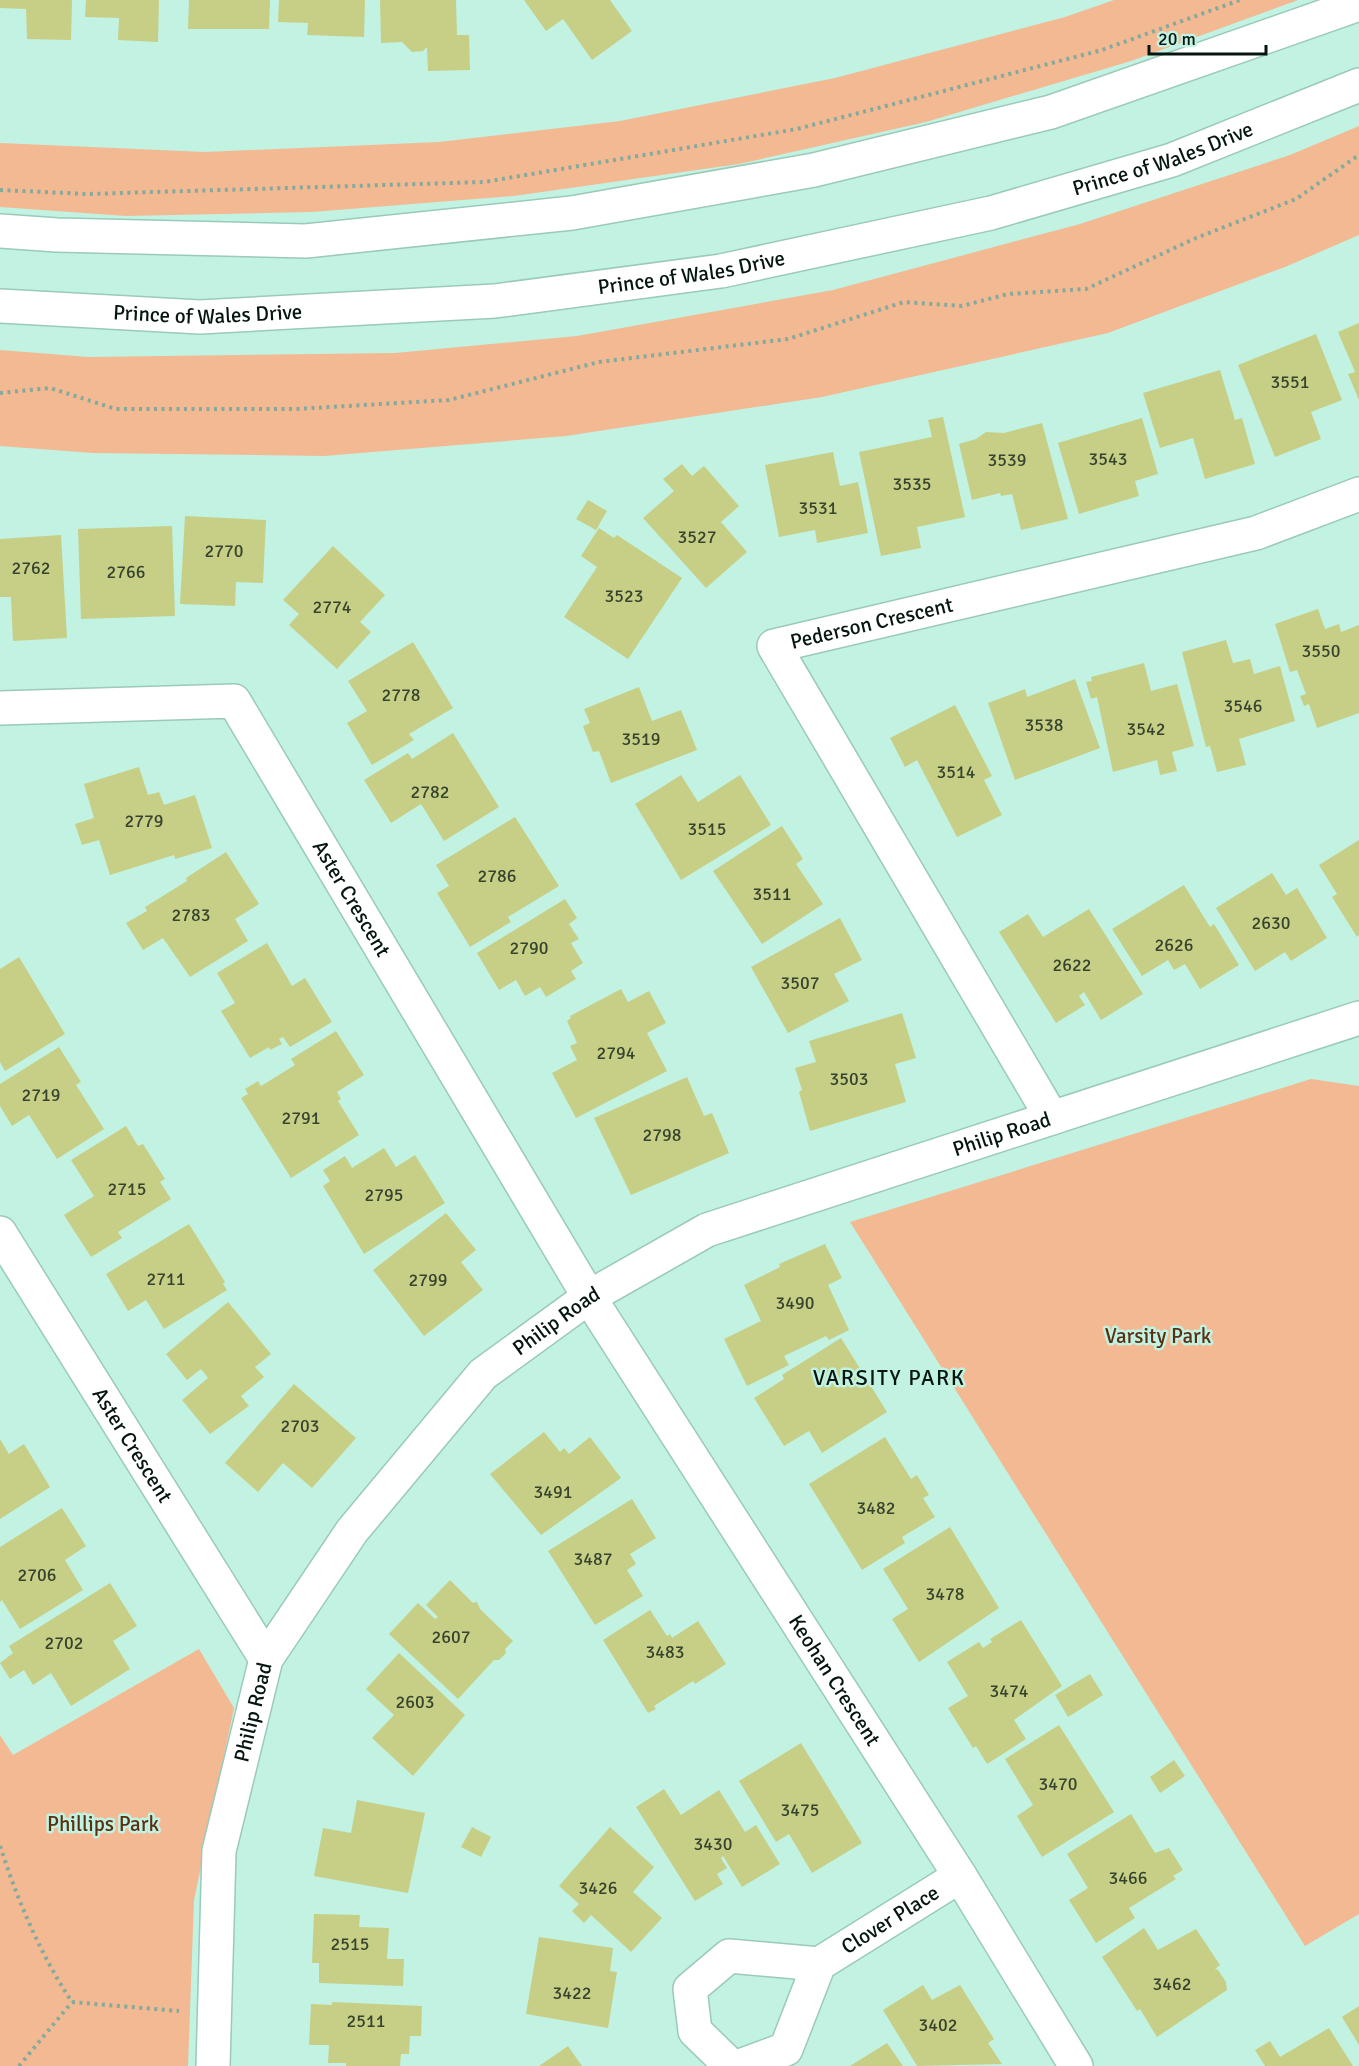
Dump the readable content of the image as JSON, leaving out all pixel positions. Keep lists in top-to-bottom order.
{
  "streets": {
    "street": [
      "Prince of Wales Drive",
      "Pederson Crescent",
      "Aster Crescent",
      "Philip Road",
      "Keohan Crescent",
      "Clover Place"
    ]
  },
  "crossings": [
    ["Pederson Crescent", "Philip Road"],
    ["Aster Crescent", "Philip Road"],
    ["Aster Crescent", "Keohan Crescent"],
    ["Philip Road", "Keohan Crescent"],
    ["Keohan Crescent", "Clover Place"]
  ],
  "districts": ["VARSITY PARK"],
  "parks": ["Varsity Park", "Phillips Park"],
  "house_numbers": [
    "3551",
    "3543",
    "3539",
    "3535",
    "3531",
    "3527",
    "2770",
    "2762",
    "2766",
    "3523",
    "2774",
    "3550",
    "2778",
    "3546",
    "3538",
    "3542",
    "3519",
    "3514",
    "2782",
    "2779",
    "3515",
    "2786",
    "3511",
    "2783",
    "2630",
    "2626",
    "2790",
    "2622",
    "3507",
    "2794",
    "3503",
    "2719",
    "2791",
    "2798",
    "2715",
    "2795",
    "2711",
    "2799",
    "3490",
    "2703",
    "3491",
    "3482",
    "3487",
    "2706",
    "3478",
    "2607",
    "2702",
    "3483",
    "3474",
    "2603",
    "3470",
    "3475",
    "3430",
    "3466",
    "3426",
    "2515",
    "3462",
    "3422",
    "2511",
    "3402"
  ],
  "scale_bar": "20 m"
}
